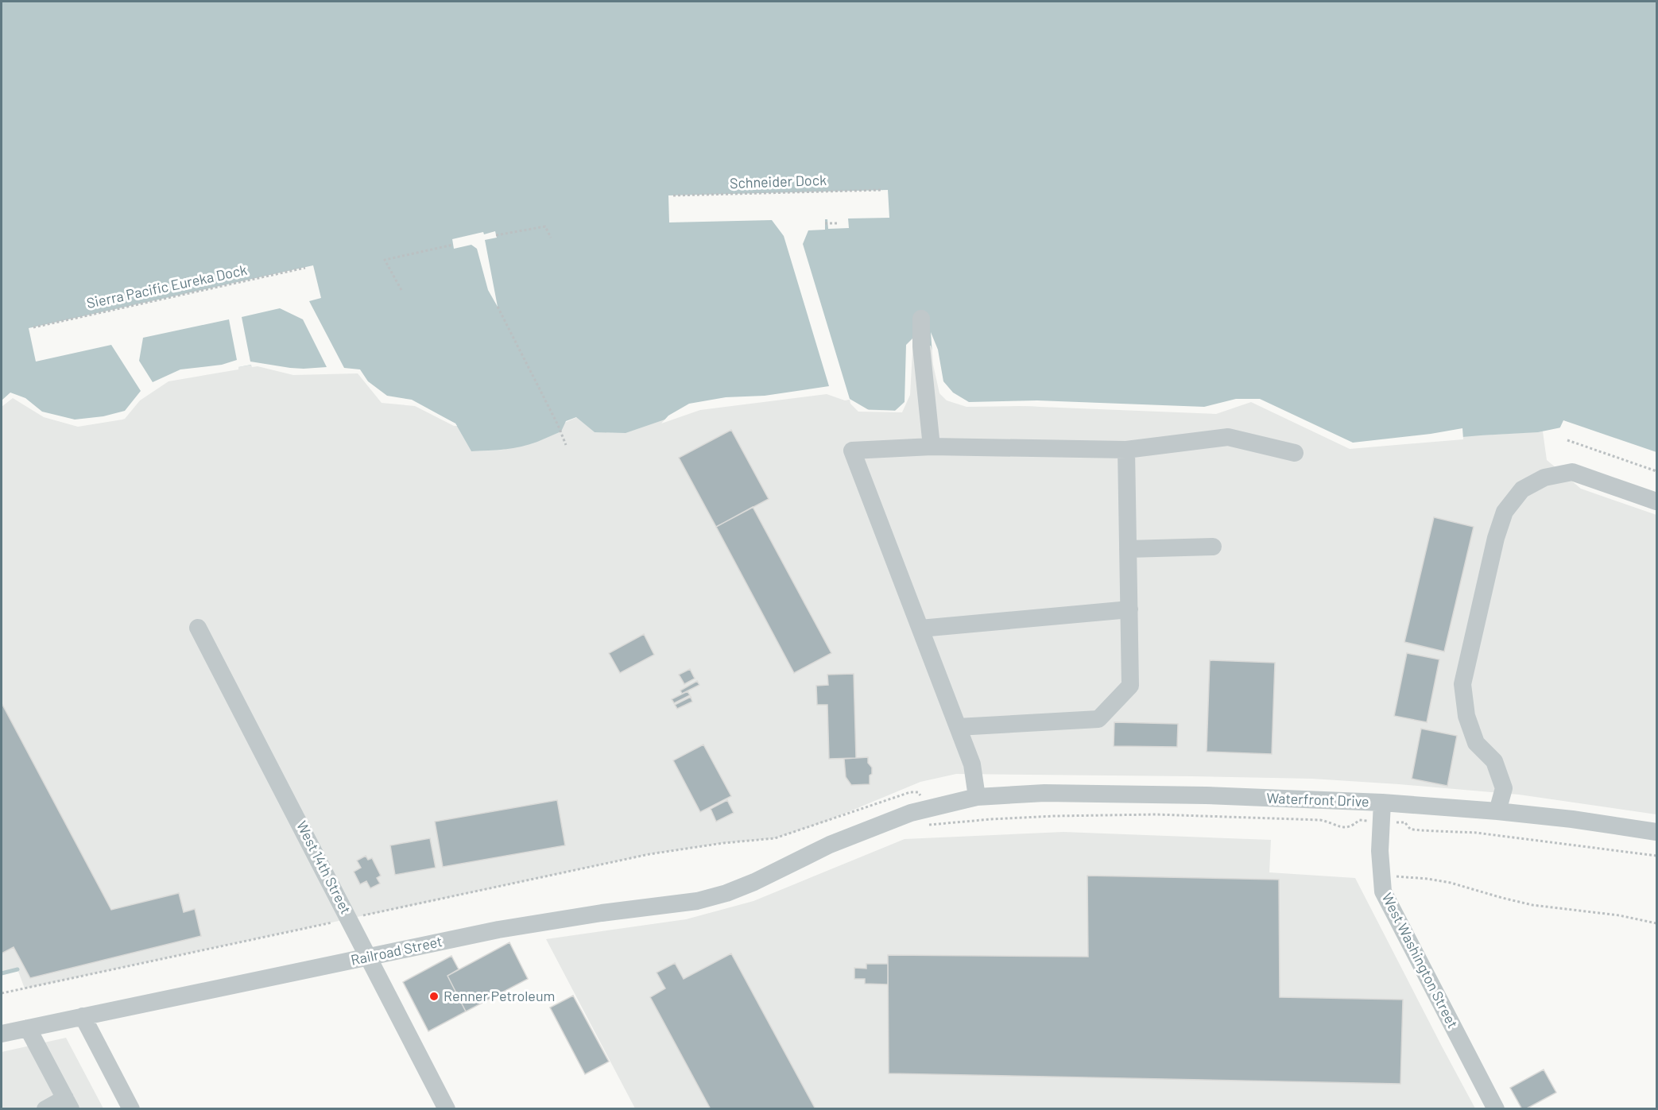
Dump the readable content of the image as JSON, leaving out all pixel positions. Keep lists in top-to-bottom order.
{
  "streets": {
    "street": [
      "Waterfront Drive",
      "West 14th Street",
      "Railroad Street",
      "West Washington Street"
    ],
    "path": ["Schneider Dock", "Sierra Pacific Eureka Dock"]
  },
  "crossings": [
    ["Waterfront Drive", "Railroad Street"],
    ["Waterfront Drive", "West Washington Street"],
    ["West 14th Street", "Railroad Street"]
  ],
  "places": ["Renner Petroleum"]
}
